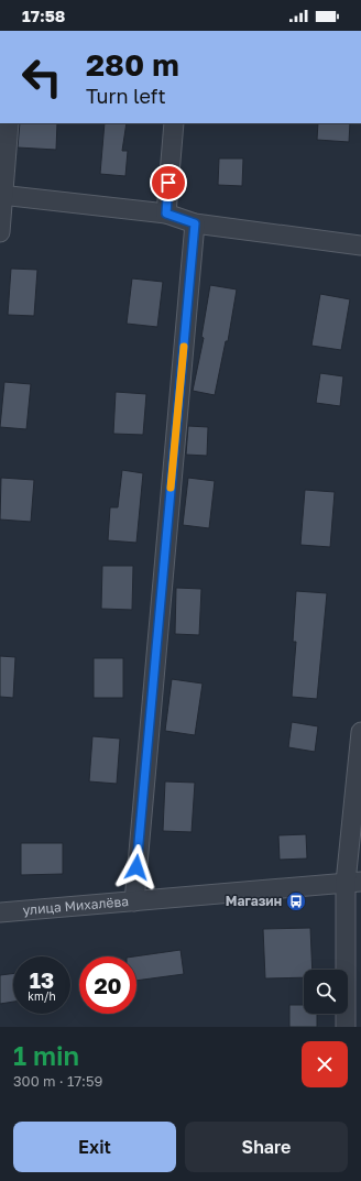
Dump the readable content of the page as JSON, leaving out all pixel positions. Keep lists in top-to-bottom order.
{
  "streets": {
    "street": ["улица Михалёва"]
  },
  "places": {
    "bus stop": ["Магазин"]
  },
  "page": {
    "status": "17:58",
    "turn": ["280 m", "Turn left"],
    "speed": "13 km/h",
    "limit": "20",
    "heading": ["1 min", "300 m · 17:59"],
    "buttons": ["Exit", "Share"]
  }
}
